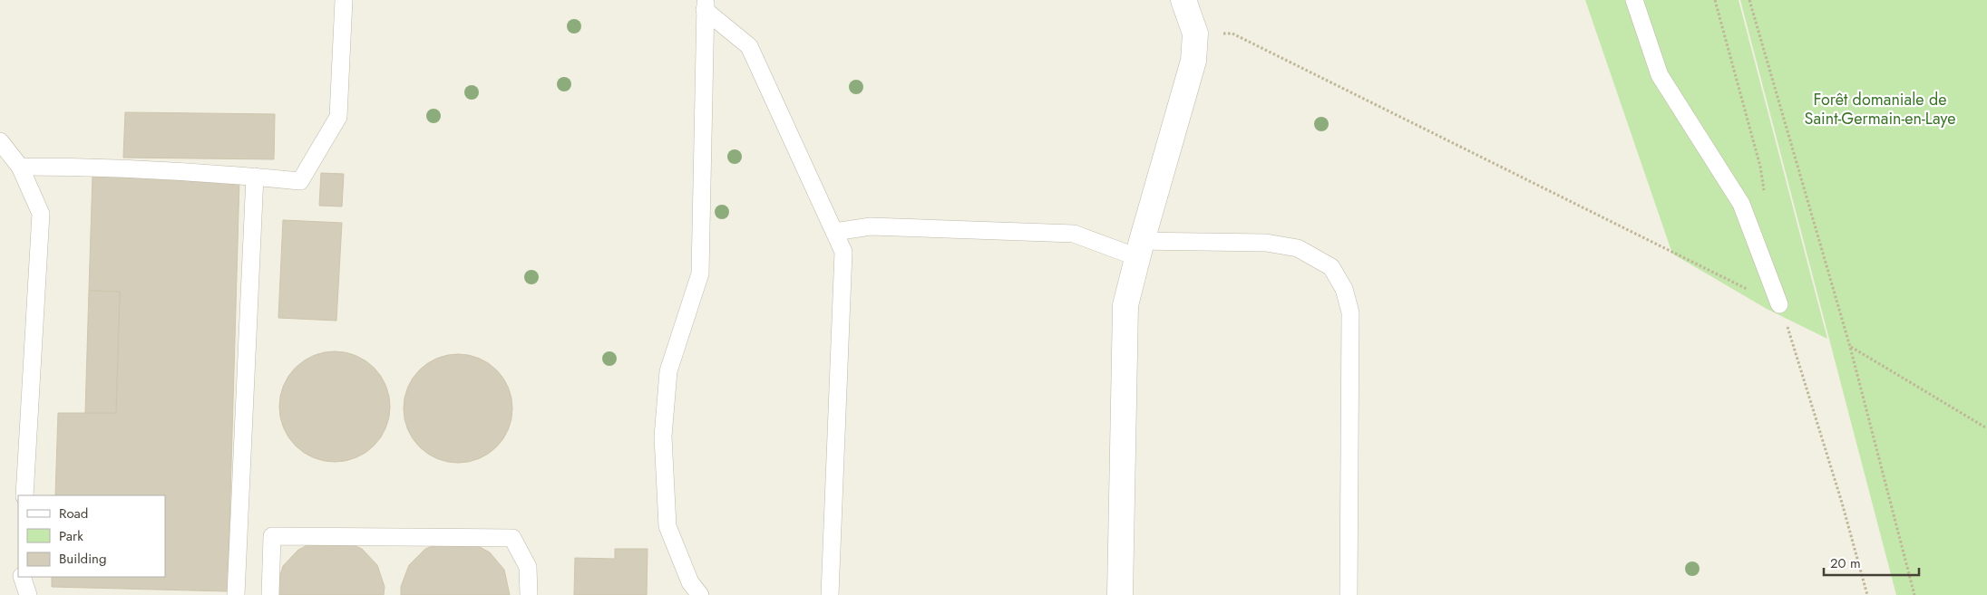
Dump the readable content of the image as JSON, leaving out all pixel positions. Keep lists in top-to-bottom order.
{
  "parks": ["Forêt domaniale de Saint-Germain-en-Laye"],
  "legend": ["Road", "Park", "Building"],
  "scale_bar": "20 m"
}
